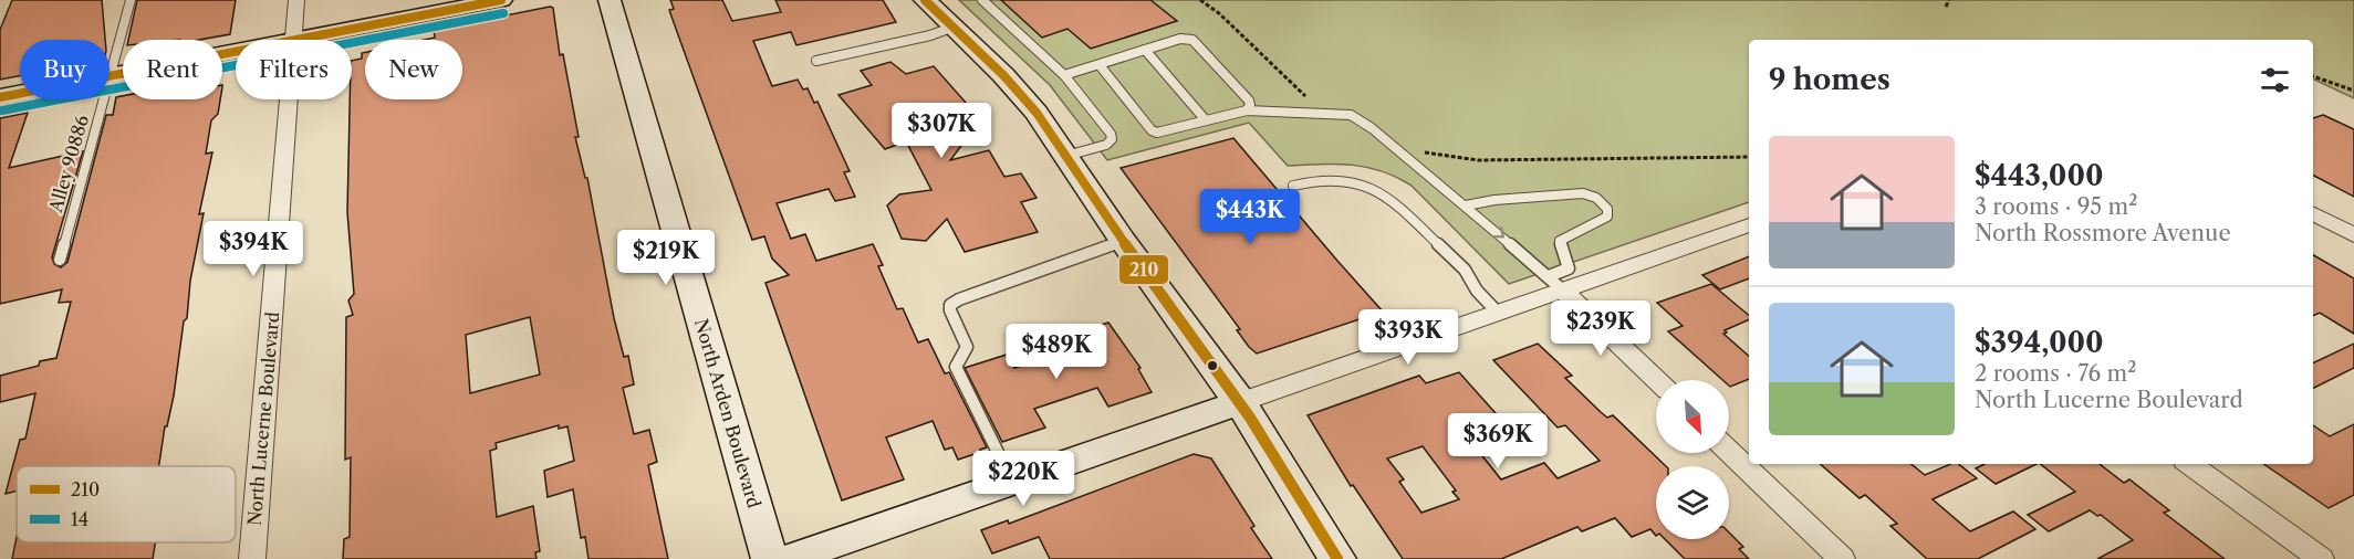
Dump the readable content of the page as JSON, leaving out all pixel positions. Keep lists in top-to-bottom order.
{
  "streets": {
    "main road": ["North Arden Boulevard"],
    "street": ["North Lucerne Boulevard"],
    "lane": ["Alley 90886"]
  },
  "lines": ["transit line 210", "transit line 14"],
  "legend": ["210", "14"],
  "north": "bottom right",
  "page": {
    "chip": [
      "Buy",
      "Rent",
      "Filters",
      "New"
    ],
    "heading": "9 homes",
    "price": [
      "$307K",
      "$443K",
      "$394K",
      "$219K",
      "$239K",
      "$393K",
      "$489K",
      "$369K",
      "$220K"
    ],
    "list": [
      {
        "name": "$443,000",
        "note": "3 rooms · 95 m² · North Rossmore Avenue"
      },
      {
        "name": "$394,000",
        "note": "2 rooms · 76 m² · North Lucerne Boulevard"
      }
    ]
  }
}
